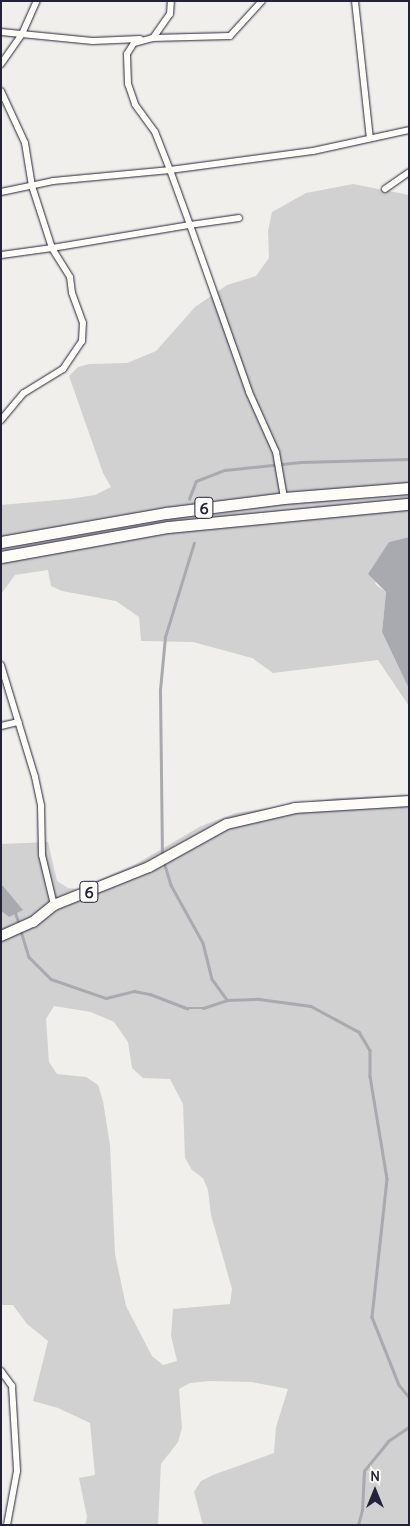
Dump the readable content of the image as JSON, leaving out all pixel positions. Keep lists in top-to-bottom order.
{
  "streets": {
    "highway": ["6"]
  },
  "north": "top"
}
